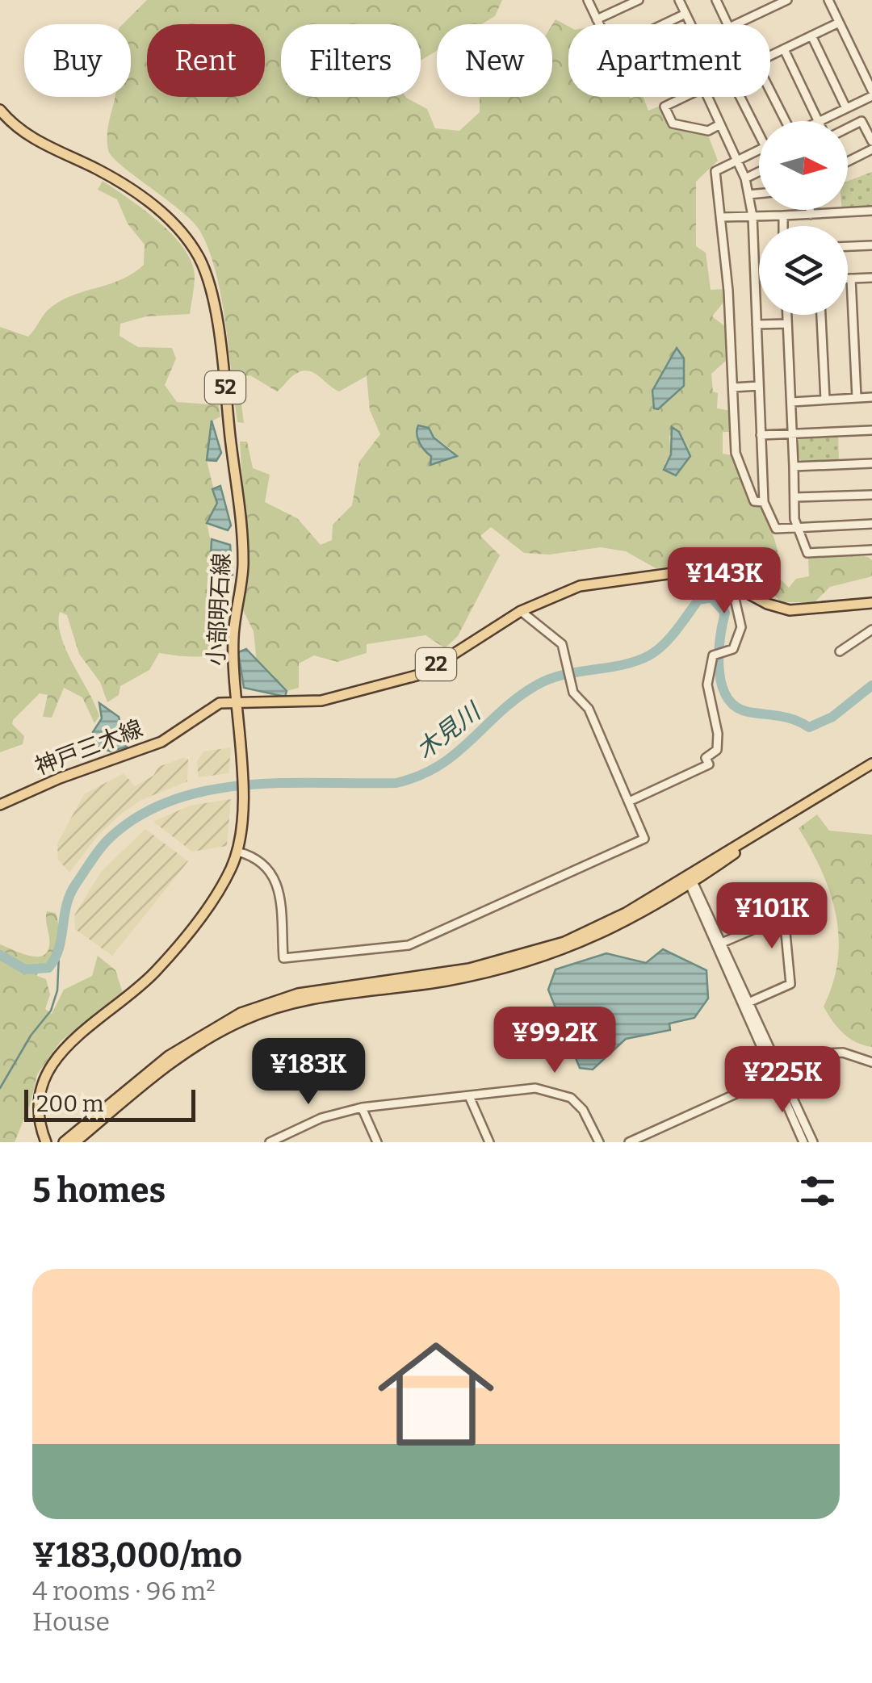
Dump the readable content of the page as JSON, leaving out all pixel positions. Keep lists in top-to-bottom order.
{
  "streets": {
    "main road": [
      "52",
      "小部明石線",
      "22",
      "神戸三木線"
    ]
  },
  "crossings": [
    ["小部明石線", "神戸三木線"]
  ],
  "water": ["木見川"],
  "scale_bar": "200 m",
  "north": "right",
  "page": {
    "chip": [
      "Buy",
      "Rent",
      "Filters",
      "New",
      "Apartment"
    ],
    "price": [
      "¥143K",
      "¥101K",
      "¥99.2K",
      "¥183K",
      "¥225K"
    ],
    "scale": "200 m",
    "heading": "5 homes",
    "list": [
      {
        "name": "¥183,000/mo",
        "note": "4 rooms · 96 m² · House"
      }
    ]
  }
}
